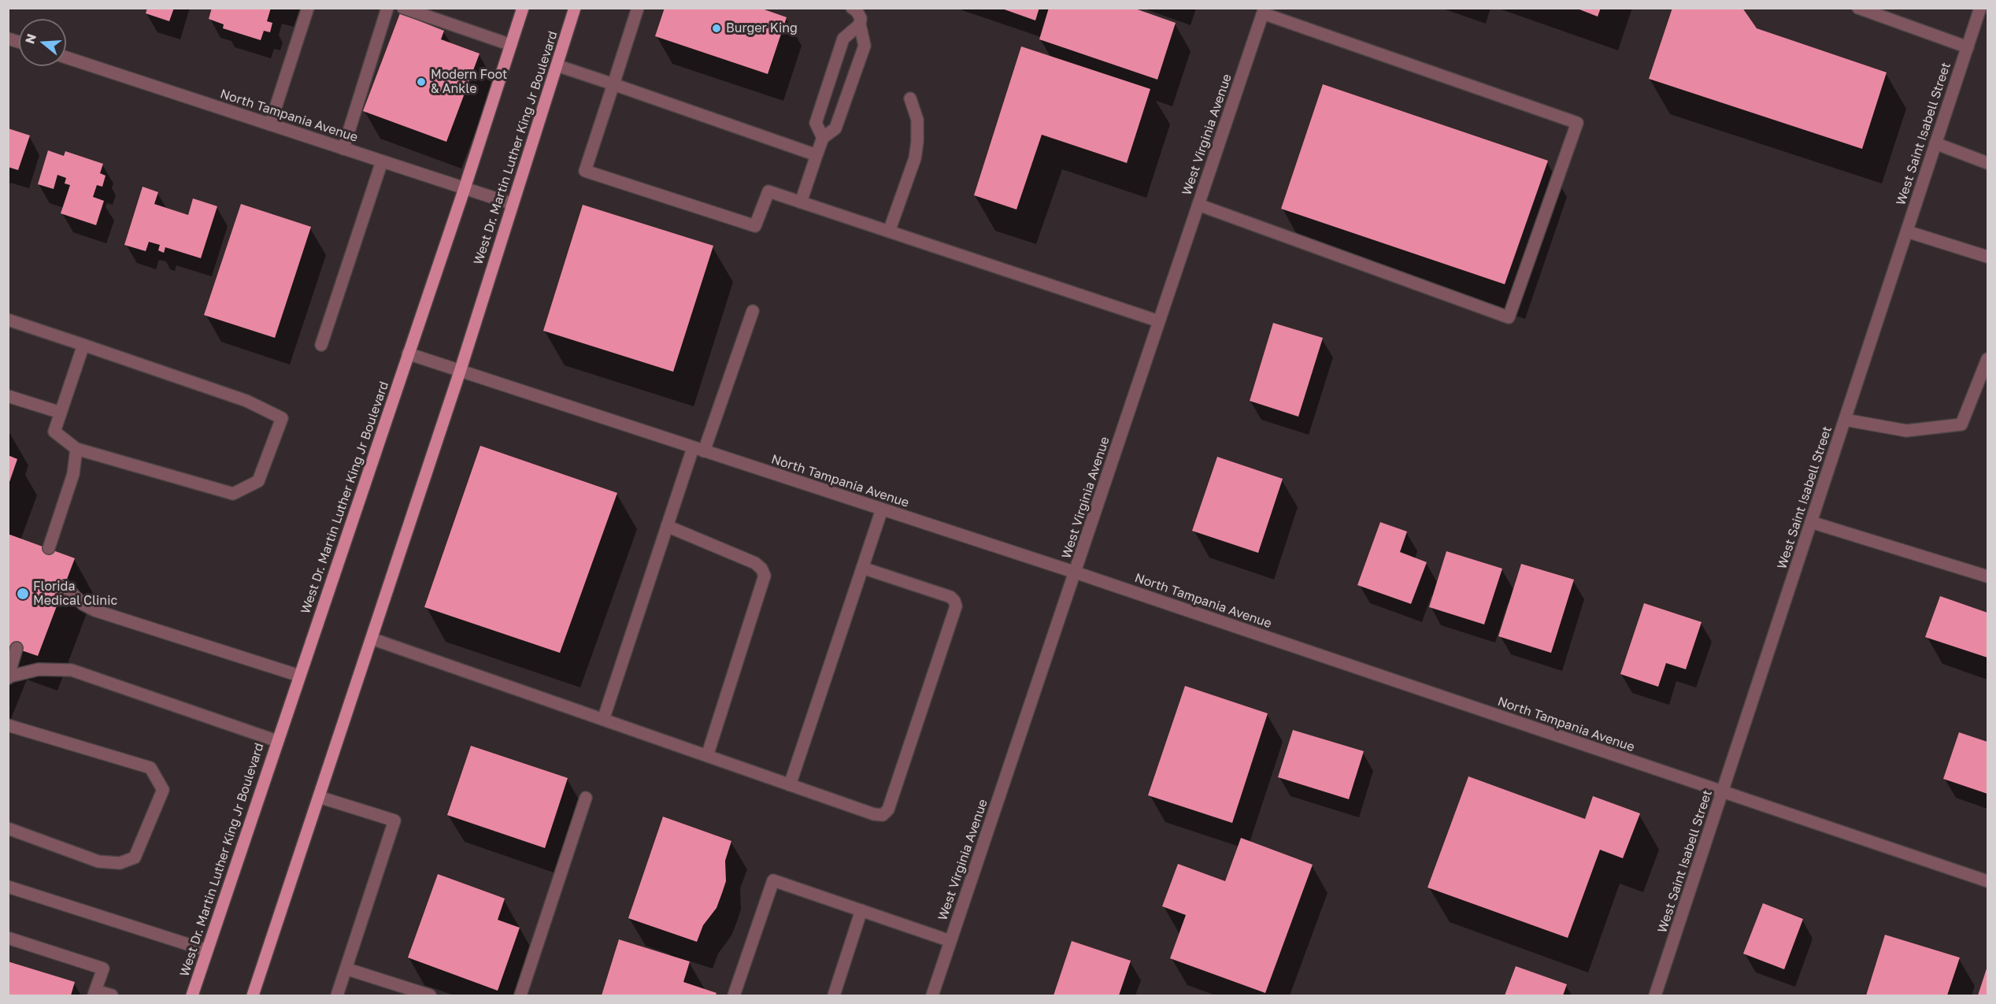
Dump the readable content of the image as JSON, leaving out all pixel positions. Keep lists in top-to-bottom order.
{
  "streets": {
    "main road": ["West Dr. Martin Luther King Jr Boulevard"],
    "street": ["North Tampania Avenue", "West Saint Isabell Street", "West Virginia Avenue"]
  },
  "crossings": [
    ["North Tampania Avenue", "West Saint Isabell Street"],
    ["North Tampania Avenue", "West Virginia Avenue"],
    ["North Tampania Avenue", "West Dr. Martin Luther King Jr Boulevard"]
  ],
  "places": ["Burger King", "Modern Foot & Ankle", "Florida Medical Clinic"],
  "north": "left"
}
